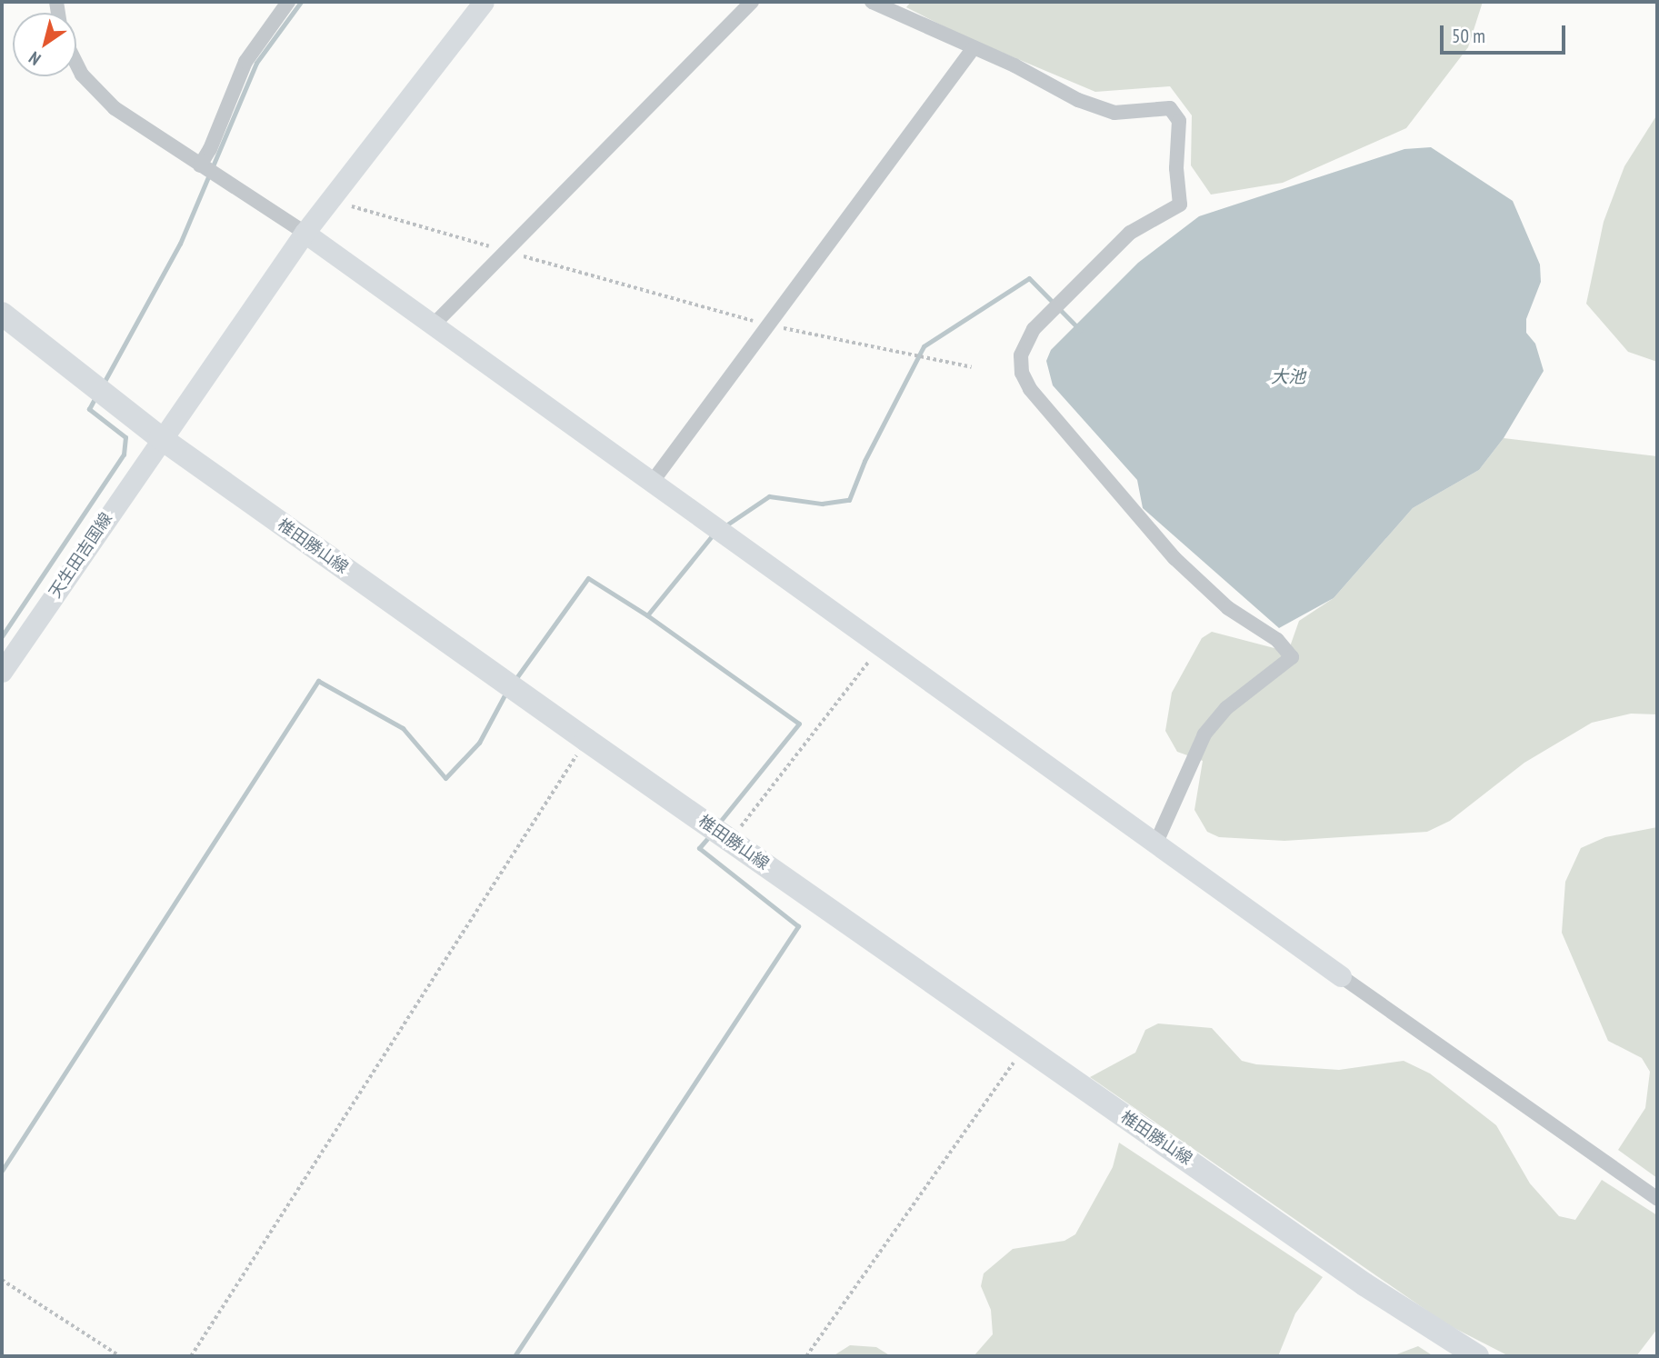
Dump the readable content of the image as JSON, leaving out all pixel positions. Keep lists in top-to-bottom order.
{
  "streets": {
    "main road": ["椎田勝山線"],
    "street": ["天生田吉国線"]
  },
  "crossings": [
    ["椎田勝山線", "天生田吉国線"]
  ],
  "water": ["大池"],
  "scale_bar": "50 m",
  "north": "bottom left"
}
